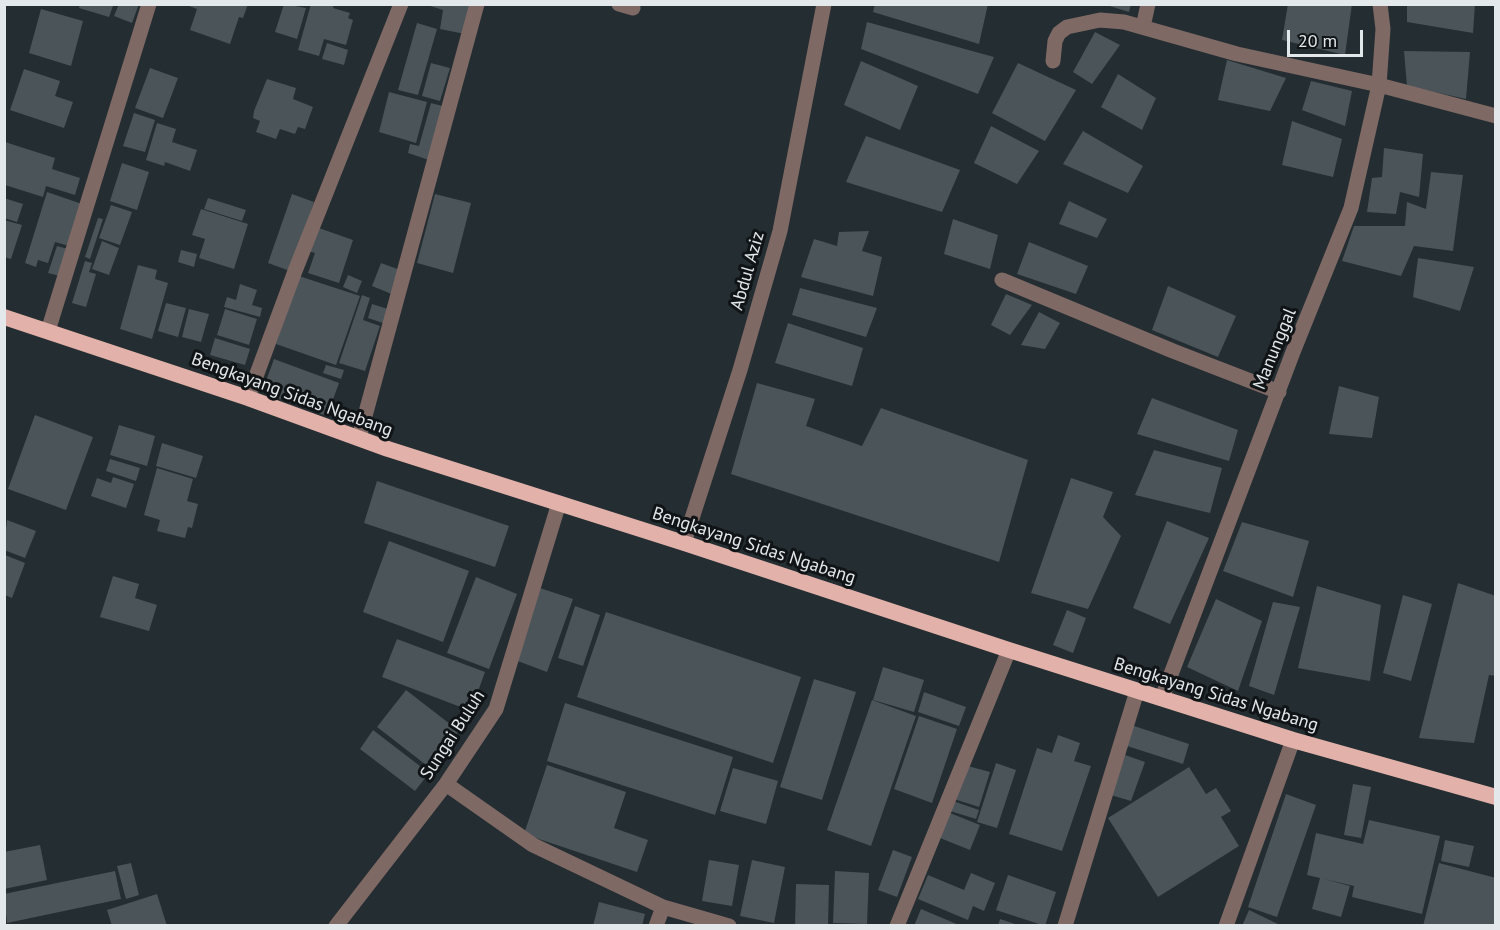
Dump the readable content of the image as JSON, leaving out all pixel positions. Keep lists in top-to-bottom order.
{
  "streets": {
    "highway": ["Bengkayang Sidas Ngabang"],
    "street": ["Abdul Aziz", "Manunggal", "Sungai Buluh"]
  },
  "crossings": [
    ["Abdul Aziz", "Bengkayang Sidas Ngabang"],
    ["Manunggal", "Bengkayang Sidas Ngabang"],
    ["Bengkayang Sidas Ngabang", "Sungai Buluh"]
  ],
  "scale_bar": "20 m"
}
